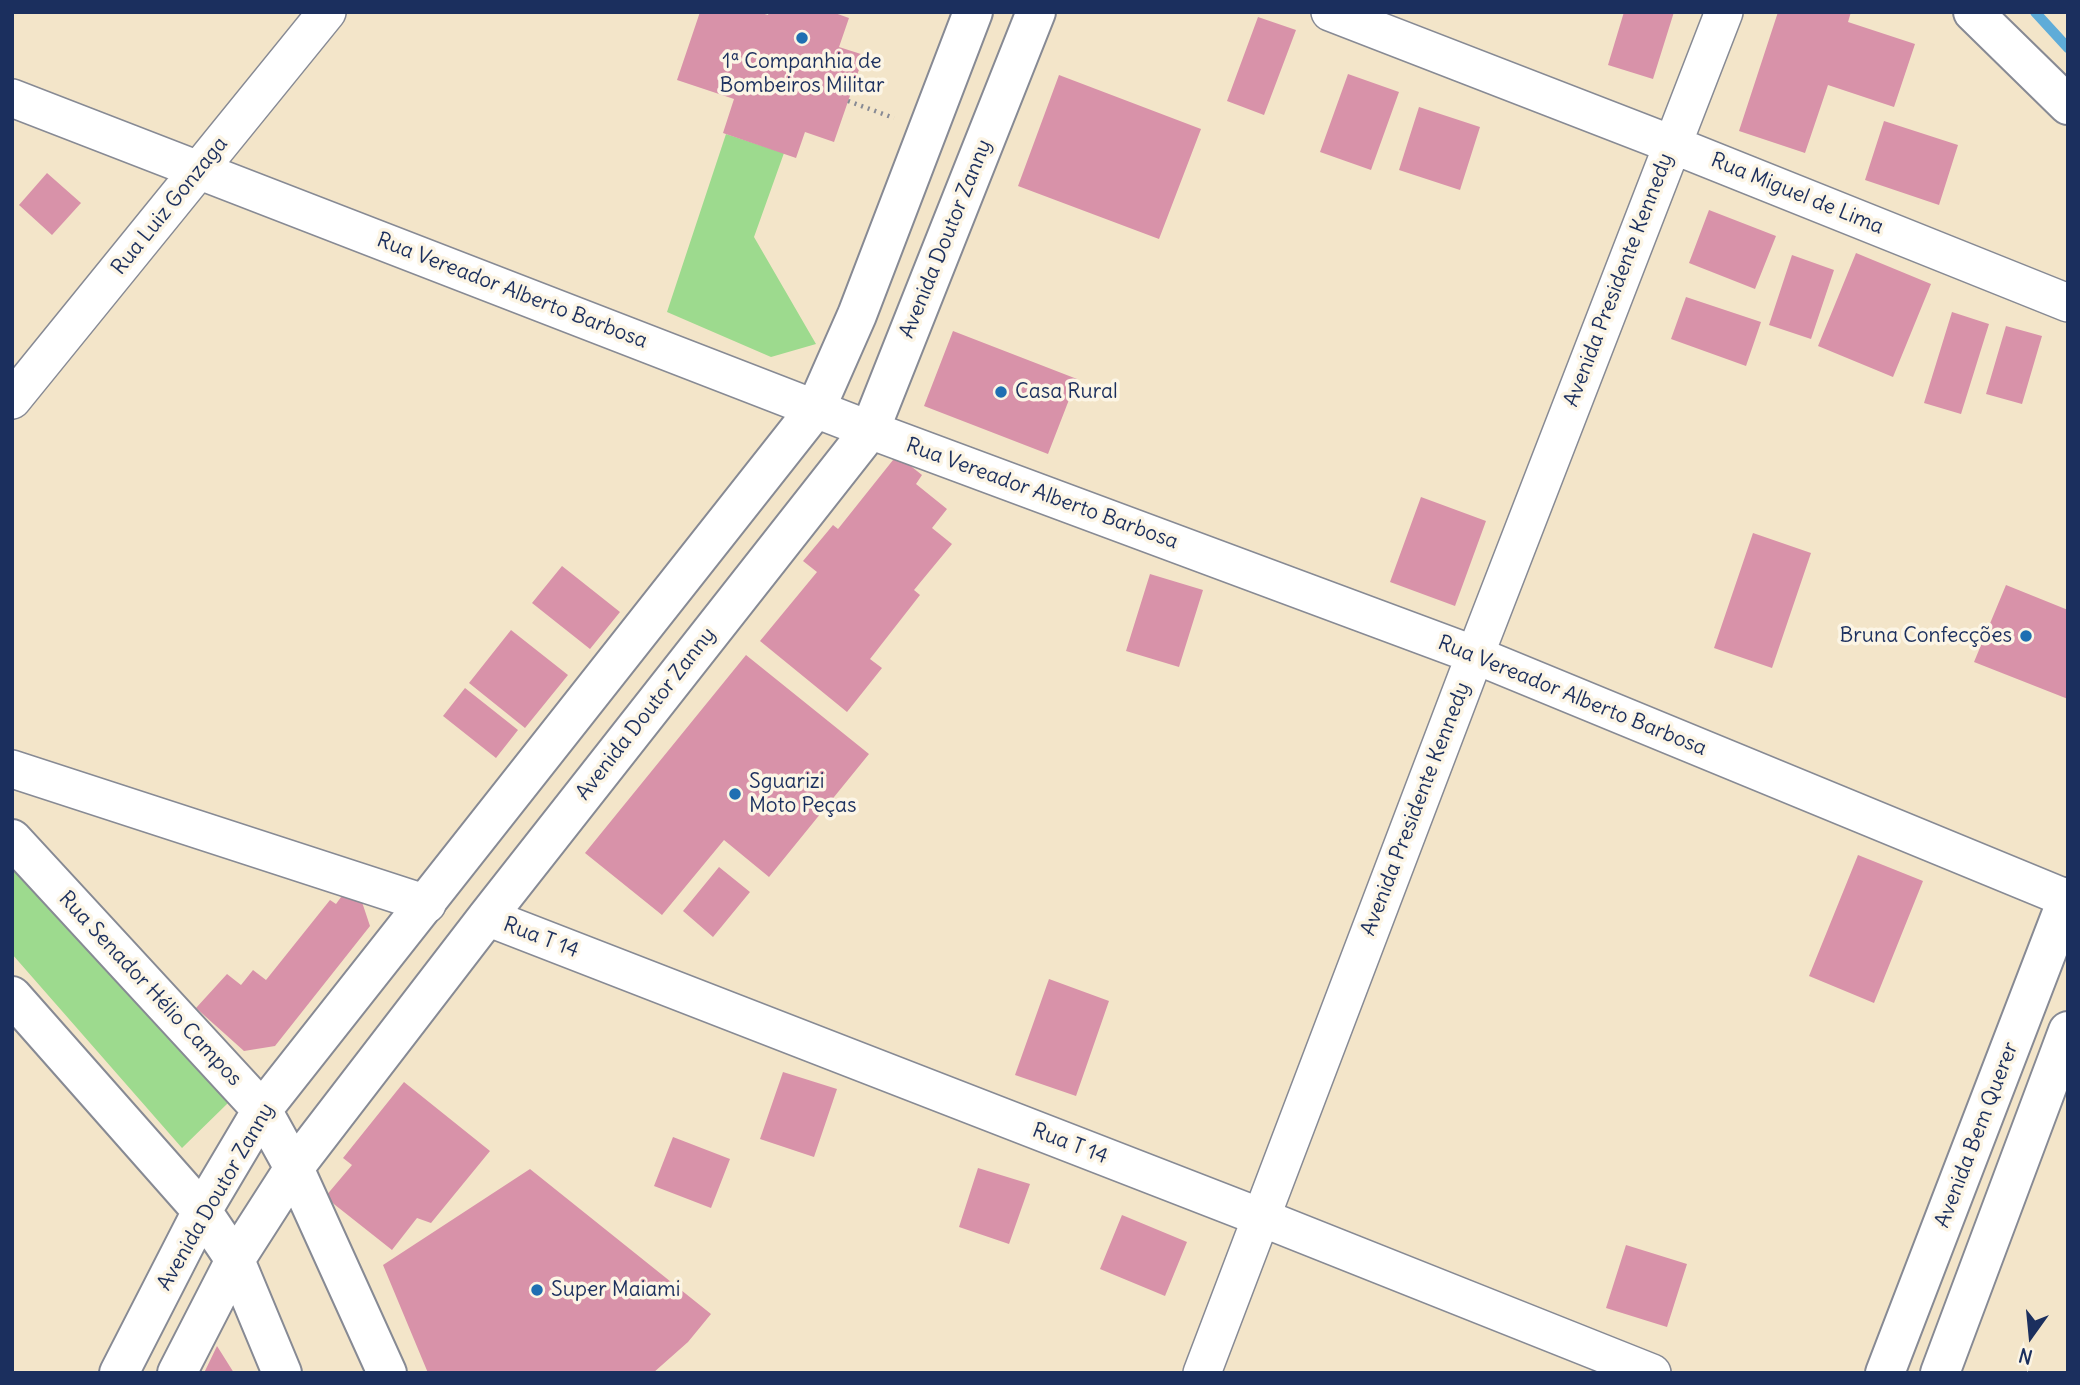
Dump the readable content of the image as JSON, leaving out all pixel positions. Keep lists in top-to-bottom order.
{
  "streets": {
    "street": [
      "Rua Miguel de Lima",
      "Rua Luiz Gonzaga",
      "Avenida Doutor Zanny",
      "Avenida Presidente Kennedy",
      "Rua Vereador Alberto Barbosa",
      "Rua T 14",
      "Rua Senador Hélio Campos",
      "Avenida Bem Querer"
    ]
  },
  "crossings": [
    ["Rua Miguel de Lima", "Avenida Presidente Kennedy"],
    ["Rua Luiz Gonzaga", "Rua Vereador Alberto Barbosa"],
    ["Avenida Doutor Zanny", "Rua Vereador Alberto Barbosa"],
    ["Avenida Doutor Zanny", "Rua T 14"],
    ["Avenida Doutor Zanny", "Rua Senador Hélio Campos"],
    ["Avenida Presidente Kennedy", "Rua Vereador Alberto Barbosa"],
    ["Avenida Presidente Kennedy", "Rua T 14"],
    ["Rua Vereador Alberto Barbosa", "Avenida Bem Querer"]
  ],
  "places": [
    "1ª Companhia de Bombeiros Militar",
    "Casa Rural",
    "Bruna Confecções",
    "Sguarizi Moto Peças",
    "Super Maiami"
  ],
  "north": "bottom"
}
